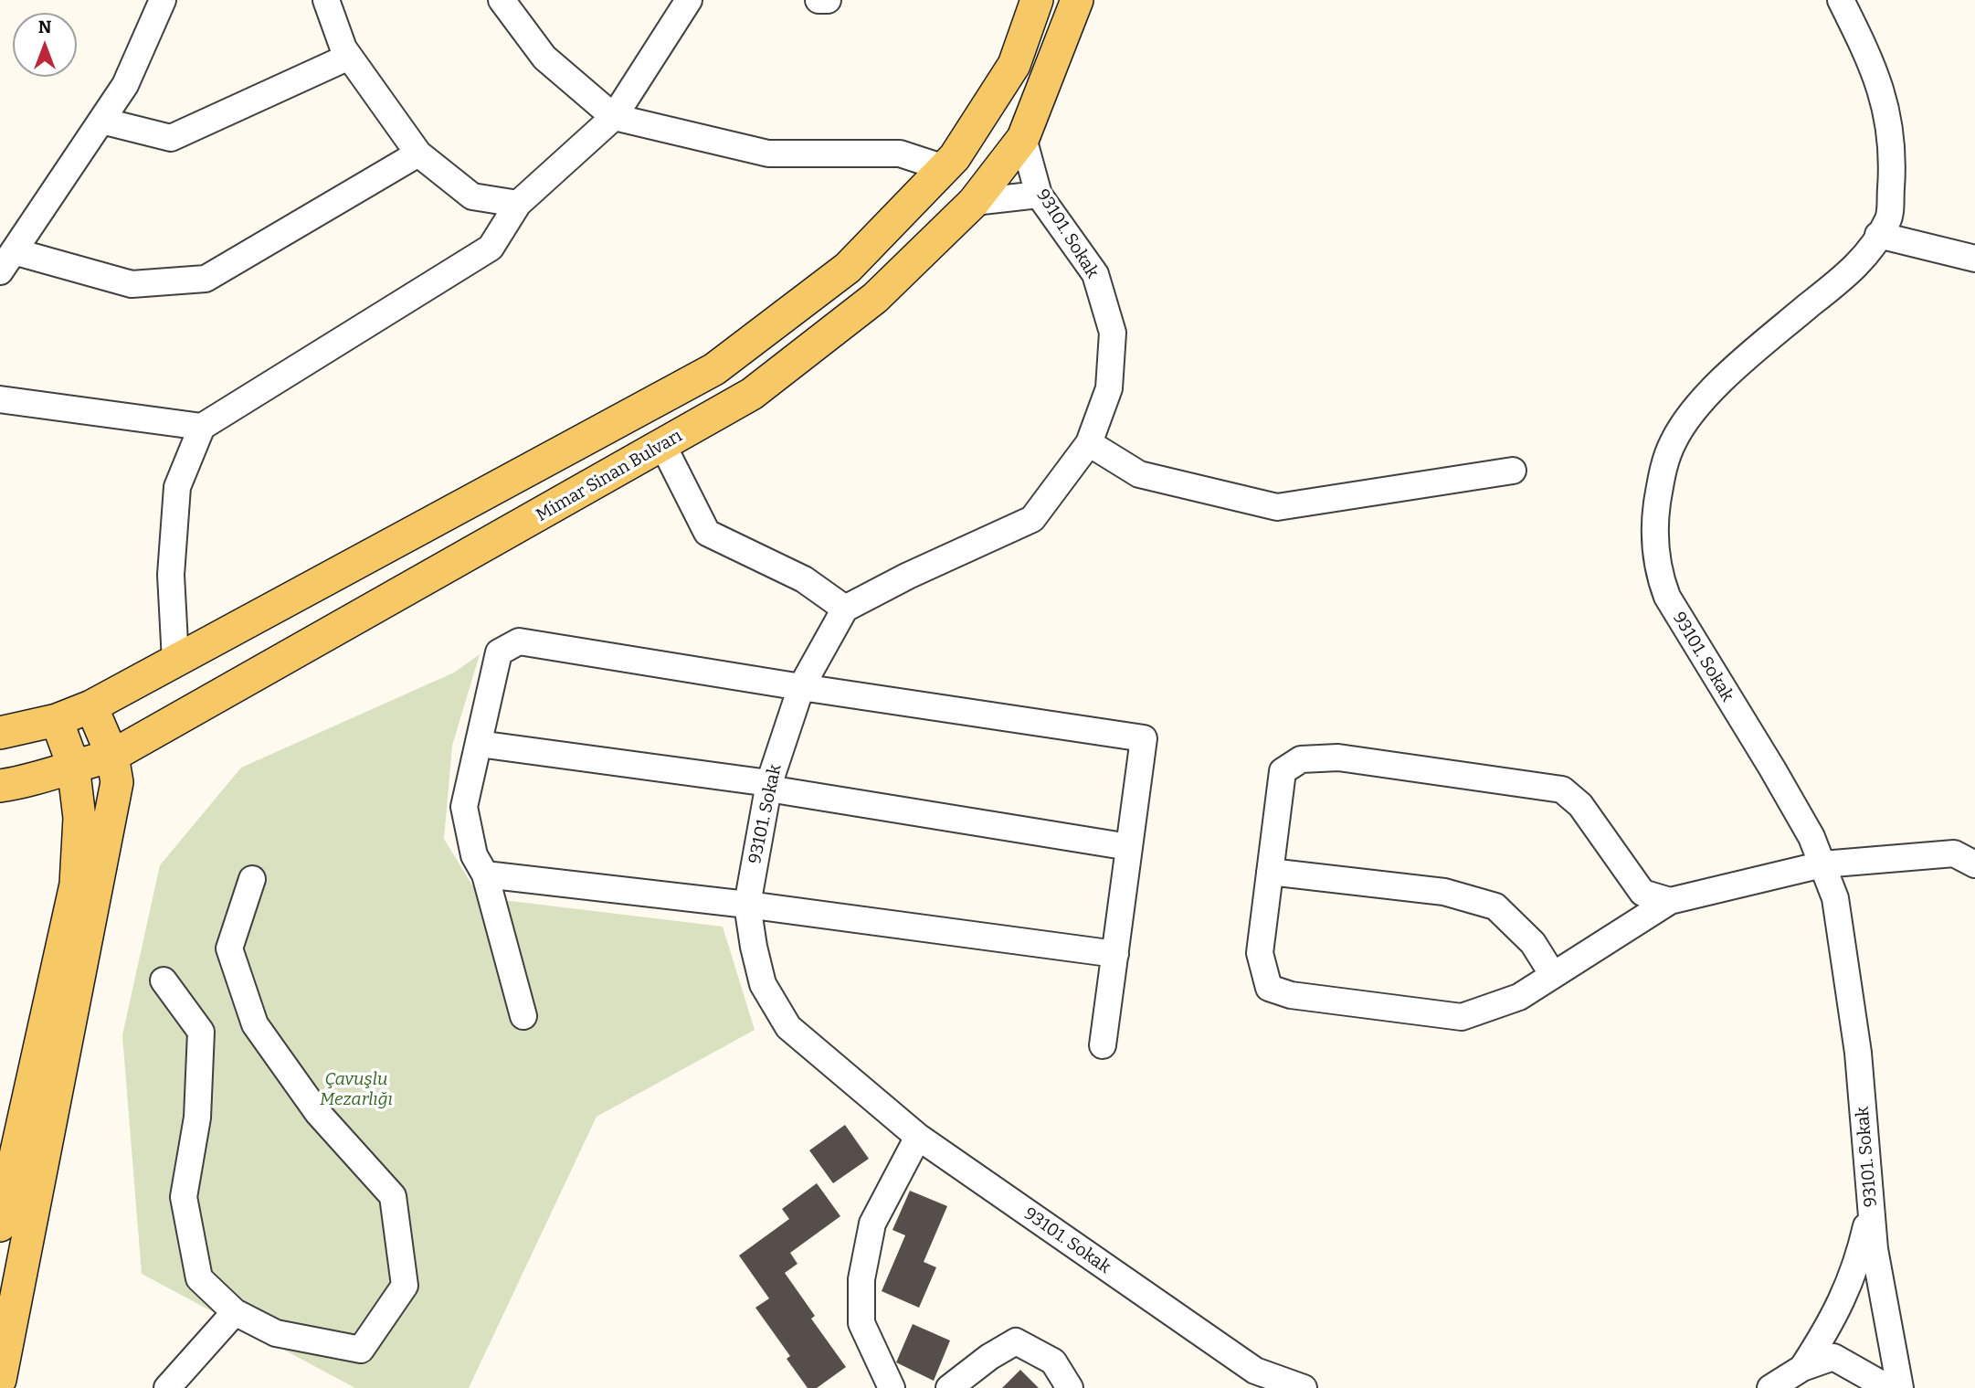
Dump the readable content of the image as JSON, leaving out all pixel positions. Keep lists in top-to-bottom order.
{
  "streets": {
    "main road": ["Mimar Sinan Bulvarı"],
    "street": ["93101. Sokak"]
  },
  "crossings": [
    ["93101. Sokak", "Mimar Sinan Bulvarı"]
  ],
  "parks": ["Çavuşlu Mezarlığı"],
  "north": "top"
}
